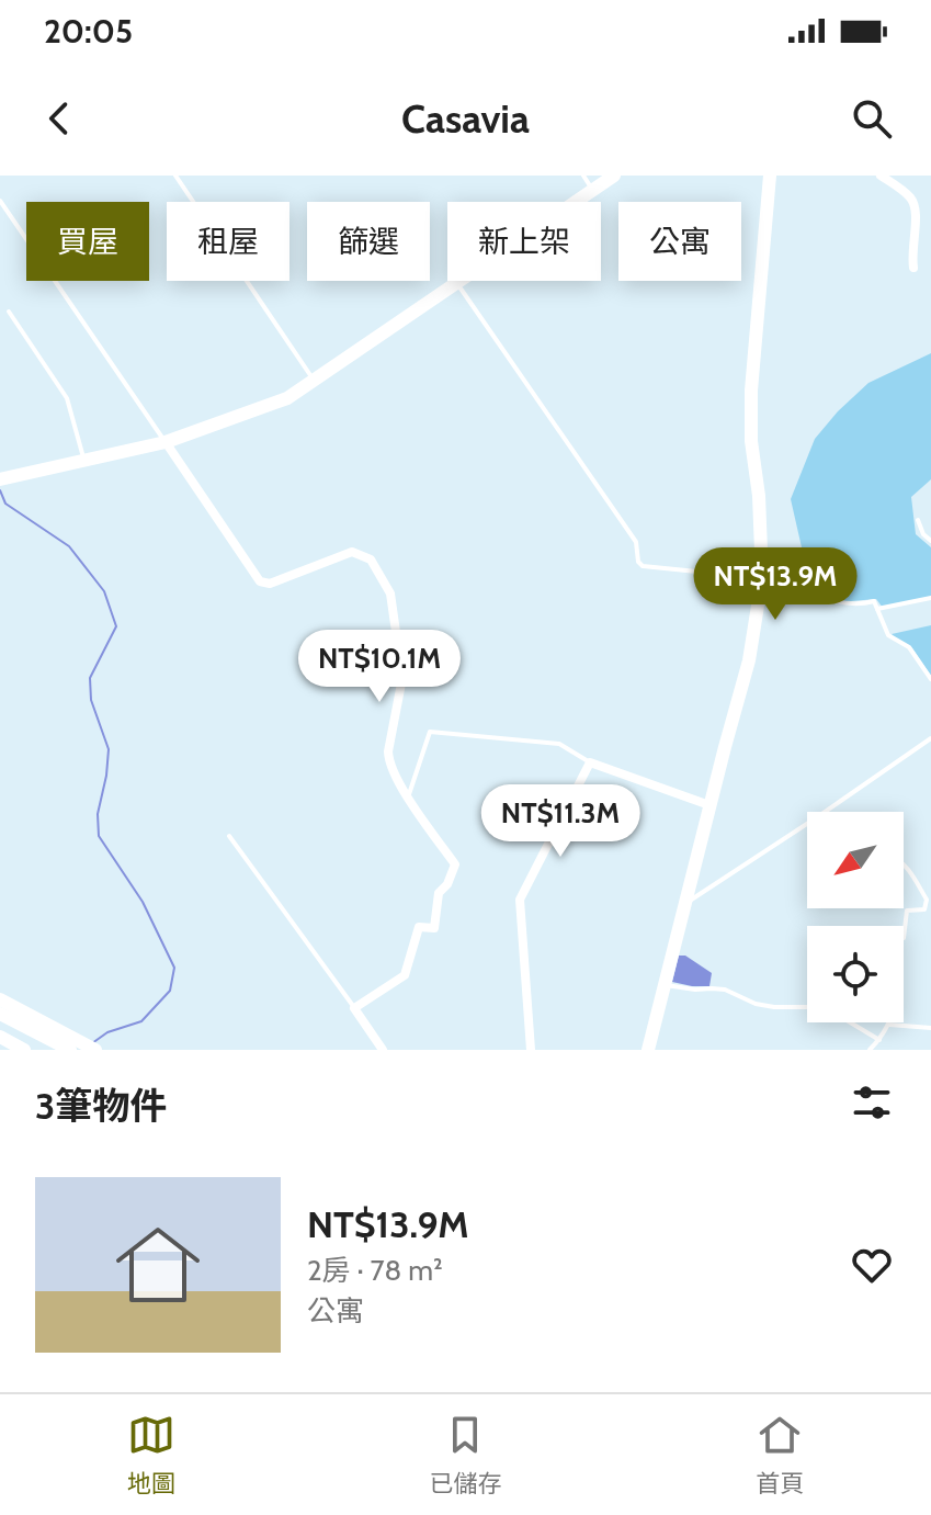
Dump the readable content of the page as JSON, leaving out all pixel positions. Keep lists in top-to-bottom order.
{
  "north": "bottom left",
  "page": {
    "status": "20:05",
    "header": "Casavia",
    "chip": [
      "買屋",
      "租屋",
      "篩選",
      "新上架",
      "公寓"
    ],
    "price": ["NT$13.9M", "NT$10.1M", "NT$11.3M"],
    "heading": "3筆物件",
    "list": [
      {
        "name": "NT$13.9M",
        "note": "2房 · 78 m² · 公寓"
      }
    ],
    "tabs": ["地圖", "已儲存", "首頁"]
  }
}
